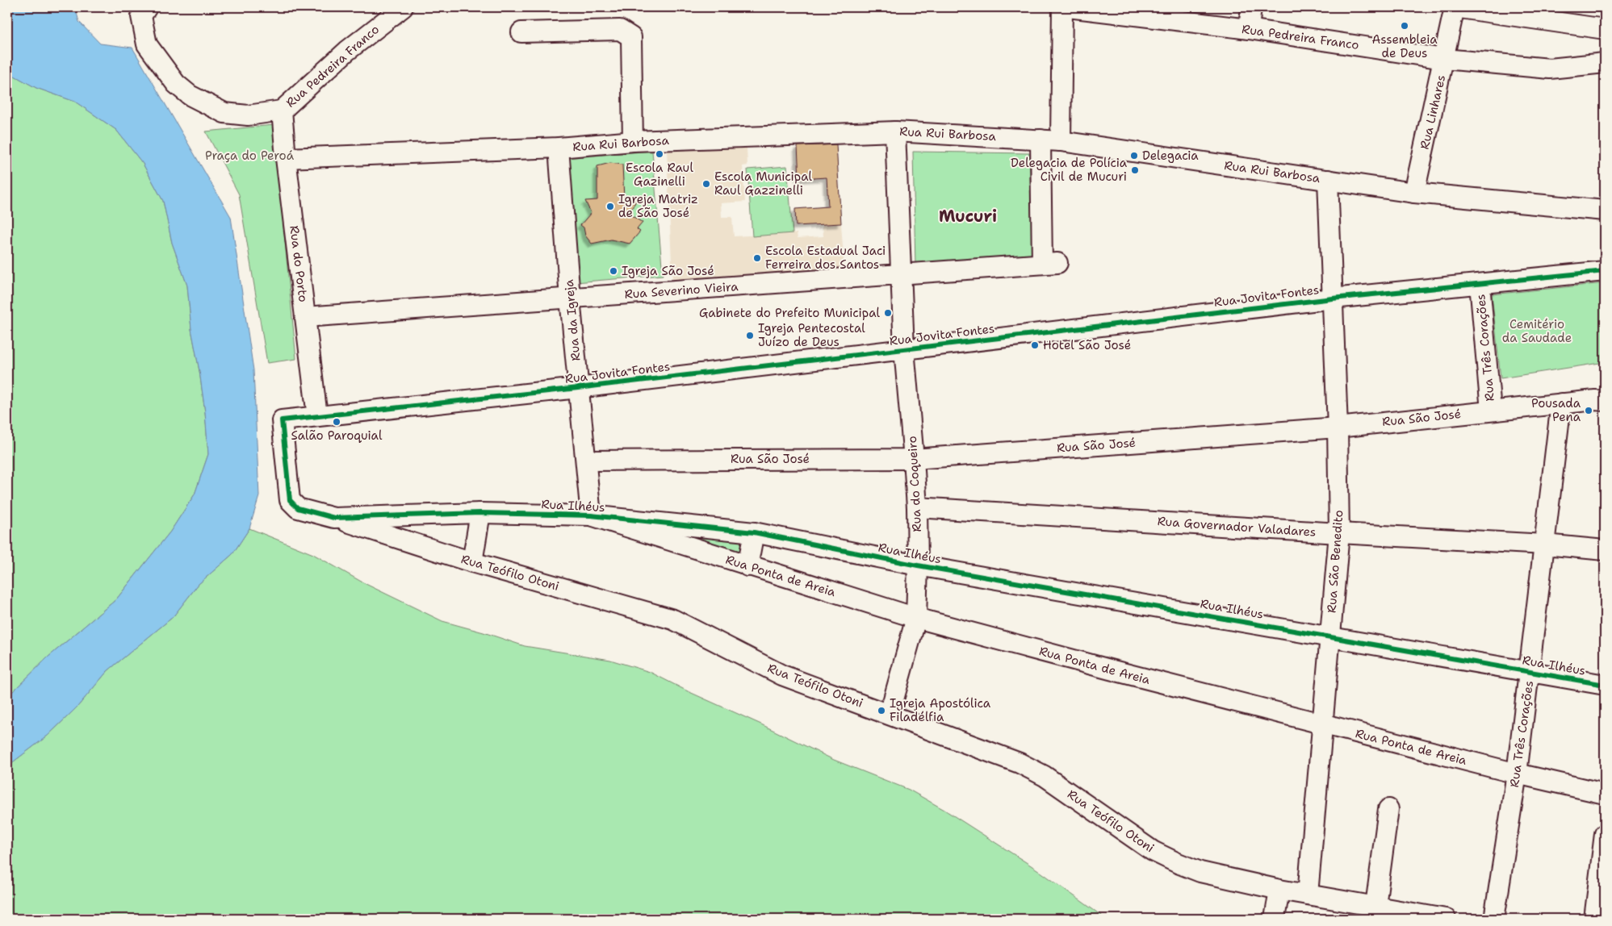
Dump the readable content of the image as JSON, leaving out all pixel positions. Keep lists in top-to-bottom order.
{
  "streets": {
    "street": [
      "Rua Pedreira Franco",
      "Rua Linhares",
      "Rua Rui Barbosa",
      "Rua do Porto",
      "Rua Severino Vieira",
      "Rua Jovita Fontes",
      "Rua da Igreja",
      "Rua Três Corações",
      "Rua São José",
      "Rua do Coqueiro",
      "Rua Ilhéus",
      "Rua Governador Valadares",
      "Rua São Benedito",
      "Rua Teófilo Otoni",
      "Rua Ponta de Areia"
    ]
  },
  "crossings": [
    ["Rua Pedreira Franco", "Rua Linhares"],
    ["Rua Pedreira Franco", "Rua do Porto"],
    ["Rua Linhares", "Rua Rui Barbosa"],
    ["Rua Rui Barbosa", "Rua do Porto"],
    ["Rua Rui Barbosa", "Rua Severino Vieira"],
    ["Rua Rui Barbosa", "Rua da Igreja"],
    ["Rua Rui Barbosa", "Rua do Coqueiro"],
    ["Rua Rui Barbosa", "Rua São Benedito"],
    ["Rua do Porto", "Rua Severino Vieira"],
    ["Rua do Porto", "Rua Jovita Fontes"],
    ["Rua Severino Vieira", "Rua da Igreja"],
    ["Rua Severino Vieira", "Rua do Coqueiro"],
    ["Rua Jovita Fontes", "Rua da Igreja"],
    ["Rua Jovita Fontes", "Rua Três Corações"],
    ["Rua Jovita Fontes", "Rua do Coqueiro"],
    ["Rua Jovita Fontes", "Rua Ilhéus"],
    ["Rua Jovita Fontes", "Rua São Benedito"],
    ["Rua da Igreja", "Rua São José"],
    ["Rua da Igreja", "Rua Ilhéus"],
    ["Rua da Igreja", "Rua Ponta de Areia"],
    ["Rua Três Corações", "Rua São José"],
    ["Rua Três Corações", "Rua Ilhéus"],
    ["Rua Três Corações", "Rua Governador Valadares"],
    ["Rua Três Corações", "Rua Ponta de Areia"],
    ["Rua São José", "Rua do Coqueiro"],
    ["Rua São José", "Rua São Benedito"],
    ["Rua do Coqueiro", "Rua Ilhéus"],
    ["Rua do Coqueiro", "Rua Governador Valadares"],
    ["Rua do Coqueiro", "Rua Teófilo Otoni"],
    ["Rua do Coqueiro", "Rua Ponta de Areia"],
    ["Rua Ilhéus", "Rua São Benedito"],
    ["Rua Ilhéus", "Rua Teófilo Otoni"],
    ["Rua Ilhéus", "Rua Ponta de Areia"],
    ["Rua Governador Valadares", "Rua São Benedito"],
    ["Rua São Benedito", "Rua Teófilo Otoni"],
    ["Rua São Benedito", "Rua Ponta de Areia"]
  ],
  "districts": ["Mucuri"],
  "parks": ["Praça do Peroá", "Cemitério da Saudade"],
  "places": [
    "Assembleia de Deus",
    "Escola Raul Gazinelli",
    "Delegacia",
    "Delegacia de Polícia Civil de Mucuri",
    "Escola Municipal Raul Gazzinelli",
    "Igreja Matriz de São José",
    "Escola Estadual Jaci Ferreira dos Santos",
    "Igreja São José",
    "Gabinete do Prefeito Municipal",
    "Igreja Pentecostal Juízo de Deus",
    "Hotel São José",
    "Pousada Pena",
    "Salão Paroquial",
    "Igreja Apostólica Filadélfia"
  ]
}
